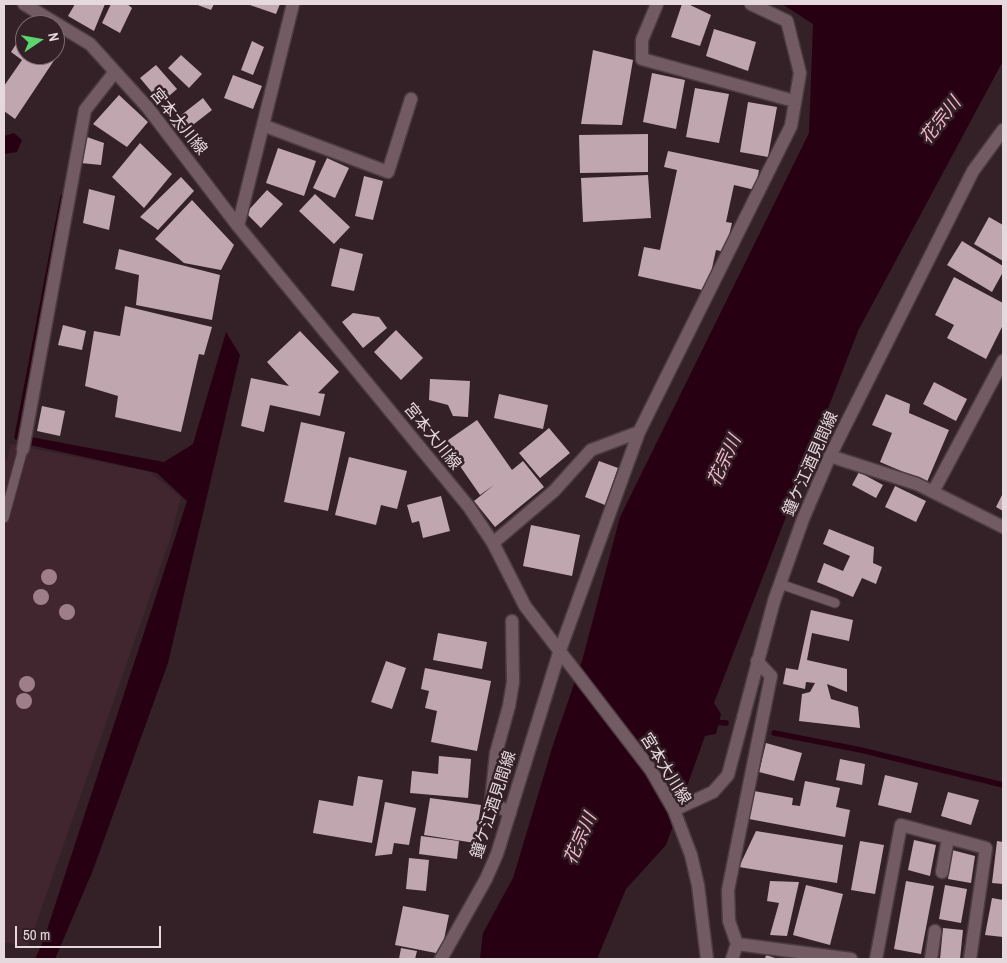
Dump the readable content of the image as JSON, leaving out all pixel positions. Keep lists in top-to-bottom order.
{
  "streets": {
    "street": ["宮本大川線", "鐘ケ江酒見間線"]
  },
  "crossings": [
    ["宮本大川線", "鐘ケ江酒見間線"]
  ],
  "water": ["花宗川"],
  "scale_bar": "50 m",
  "north": "right"
}
